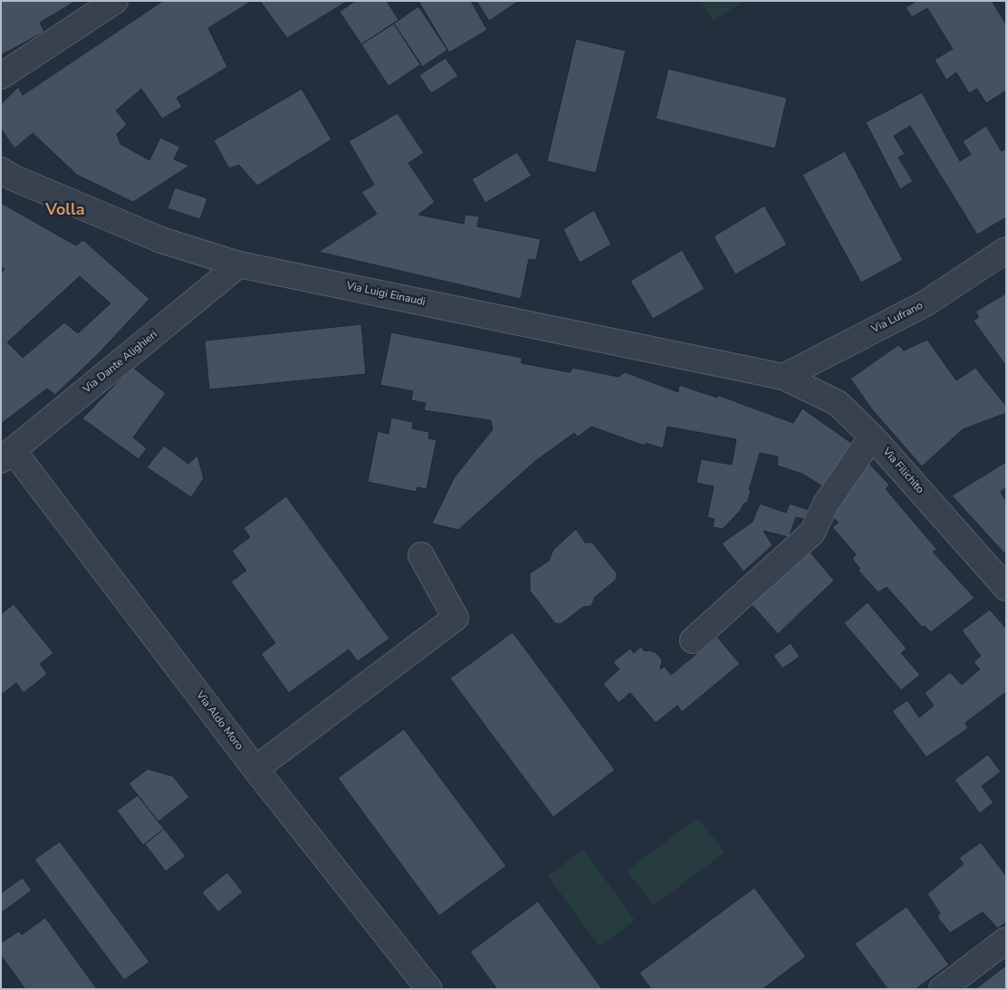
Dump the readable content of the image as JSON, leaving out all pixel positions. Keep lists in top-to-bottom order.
{
  "streets": {
    "street": [
      "Via Luigi Einaudi",
      "Via Lufrano",
      "Via Dante Alighieri",
      "Via Filichito",
      "Via Aldo Moro"
    ]
  },
  "crossings": [
    ["Via Luigi Einaudi", "Via Lufrano"],
    ["Via Luigi Einaudi", "Via Dante Alighieri"],
    ["Via Luigi Einaudi", "Via Filichito"],
    ["Via Lufrano", "Via Filichito"],
    ["Via Dante Alighieri", "Via Aldo Moro"]
  ],
  "districts": ["Volla"]
}
